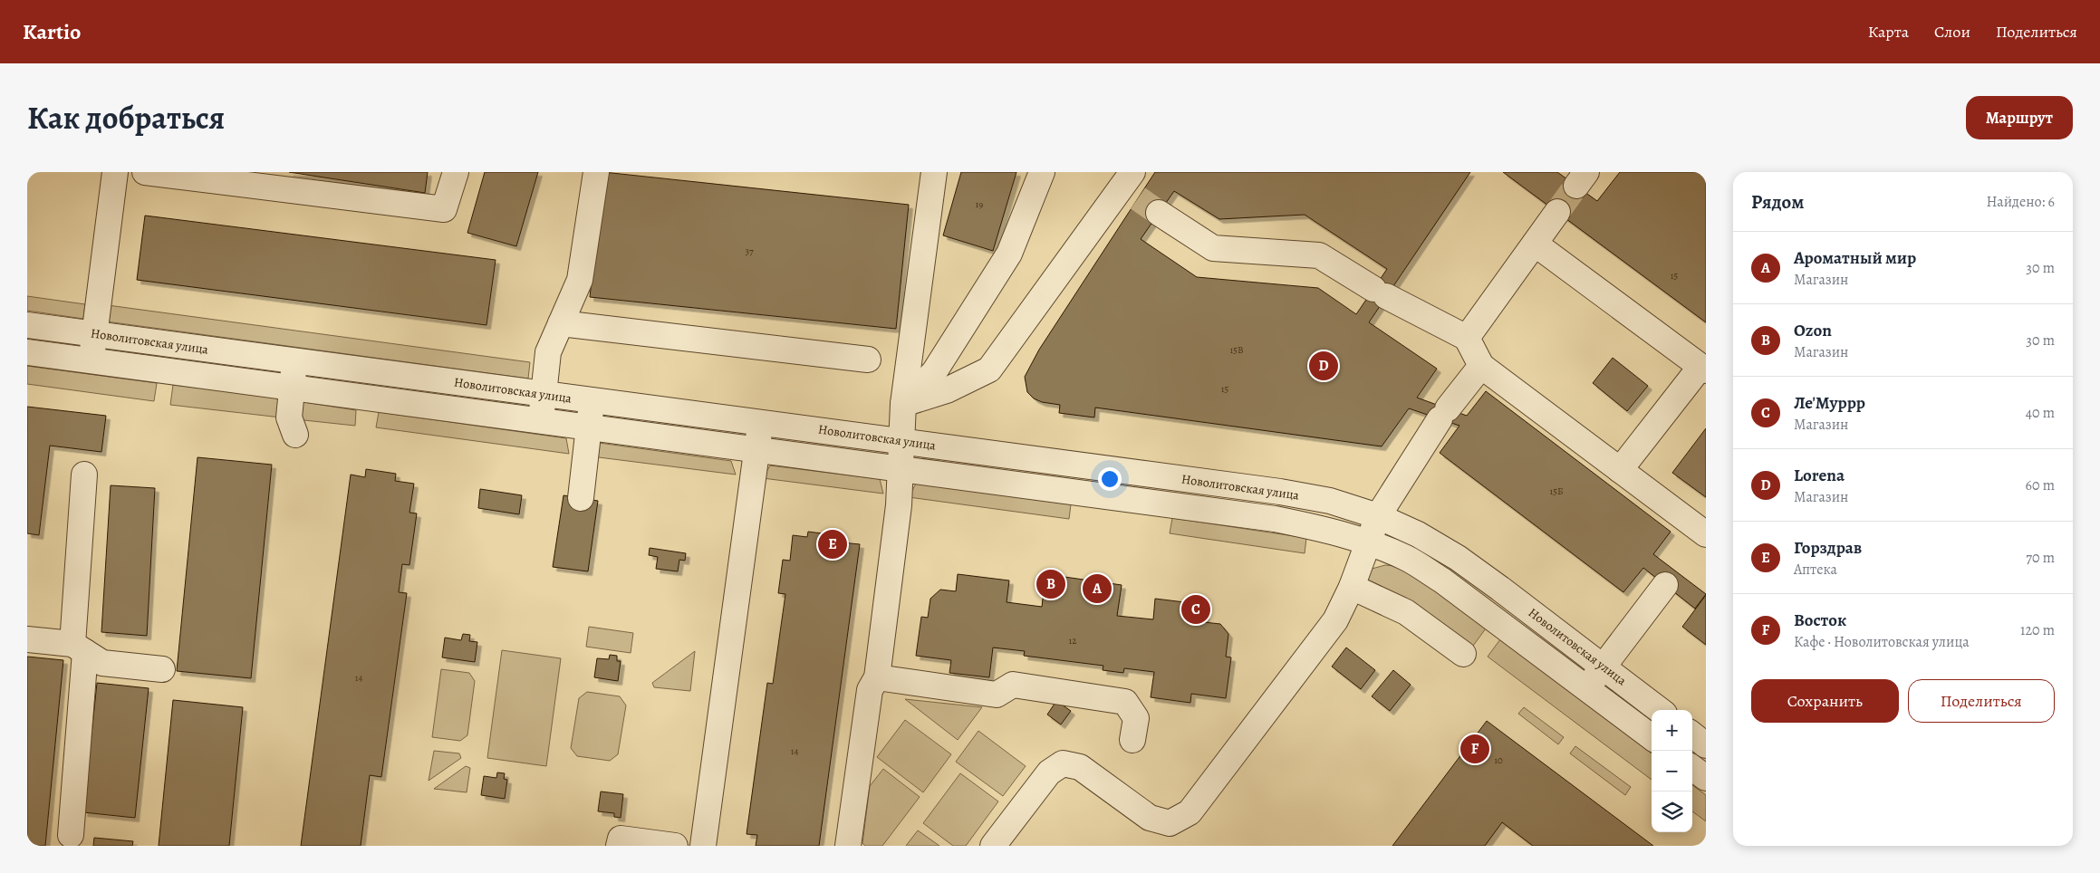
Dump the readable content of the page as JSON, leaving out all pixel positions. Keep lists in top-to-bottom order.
{
  "streets": {
    "street": ["Новолитовская улица"]
  },
  "house_numbers": [
    "19",
    "37",
    "15",
    "15В",
    "15",
    "15Б",
    "12",
    "14",
    "14",
    "10"
  ],
  "page": {
    "header": "Kartio",
    "nav": ["Карта", "Слои", "Поделиться"],
    "title": "Как добраться",
    "buttons": [
      "Маршрут",
      ["Сохранить", "Поделиться"]
    ],
    "heading": ["Рядом", "Найдено: 6"],
    "list": [
      {
        "mark": "A",
        "name": "Ароматный мир",
        "note": "Магазин",
        "value": "30 m"
      },
      {
        "mark": "B",
        "name": "Ozon",
        "note": "Магазин",
        "value": "30 m"
      },
      {
        "mark": "C",
        "name": "Ле'Муррр",
        "note": "Магазин",
        "value": "40 m"
      },
      {
        "mark": "D",
        "name": "Lorena",
        "note": "Магазин",
        "value": "60 m"
      },
      {
        "mark": "E",
        "name": "Горздрав",
        "note": "Аптека",
        "value": "70 m"
      },
      {
        "mark": "F",
        "name": "Восток",
        "note": "Кафе · Новолитовская улица",
        "value": "120 m"
      }
    ],
    "pins": [
      "D",
      "E",
      "B",
      "A",
      "C",
      "F"
    ],
    "map_buttons": ["+", "−"]
  }
}
